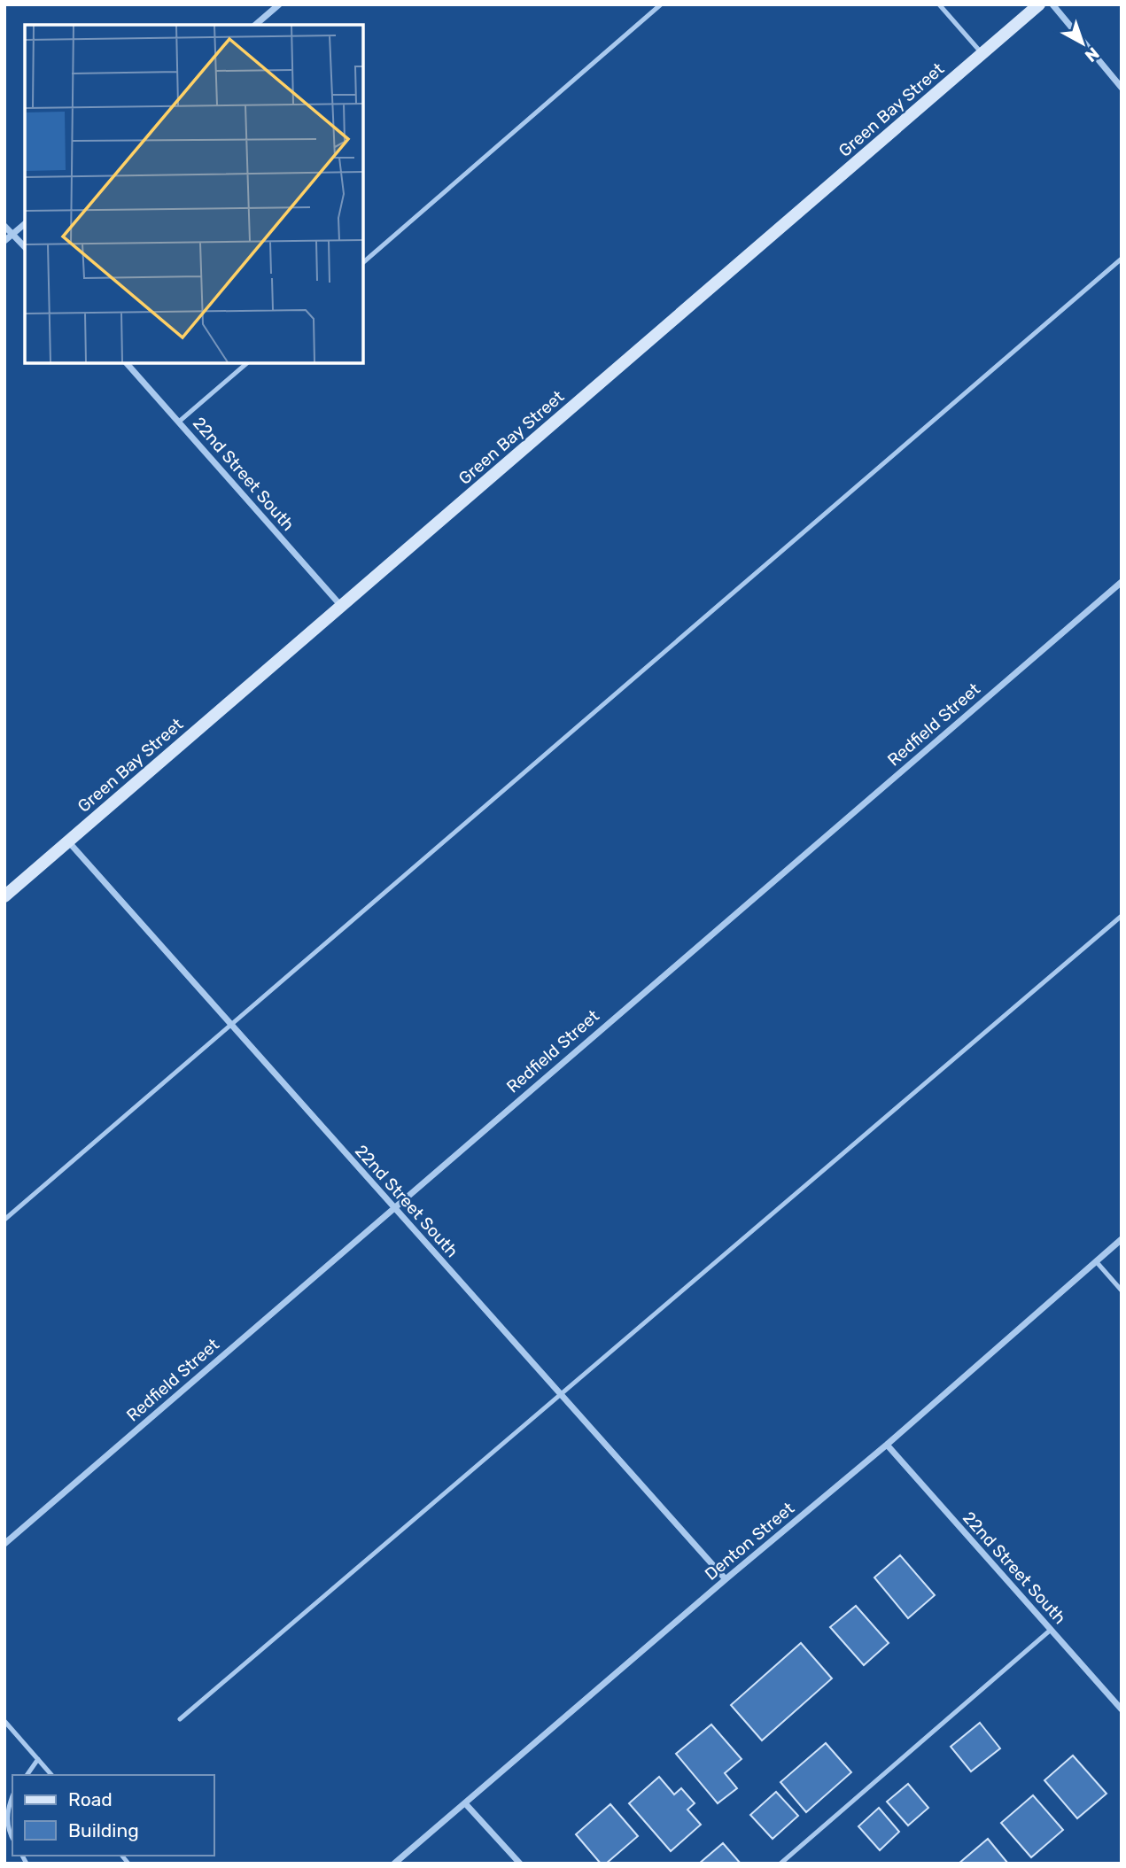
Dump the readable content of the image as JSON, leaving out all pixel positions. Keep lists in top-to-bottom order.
{
  "streets": {
    "street": [
      "Green Bay Street",
      "22nd Street South",
      "Redfield Street",
      "Denton Street"
    ]
  },
  "crossings": [
    ["Green Bay Street", "22nd Street South"],
    ["22nd Street South", "Redfield Street"],
    ["22nd Street South", "Denton Street"]
  ],
  "legend": ["Road", "Building"],
  "north": "bottom right"
}
